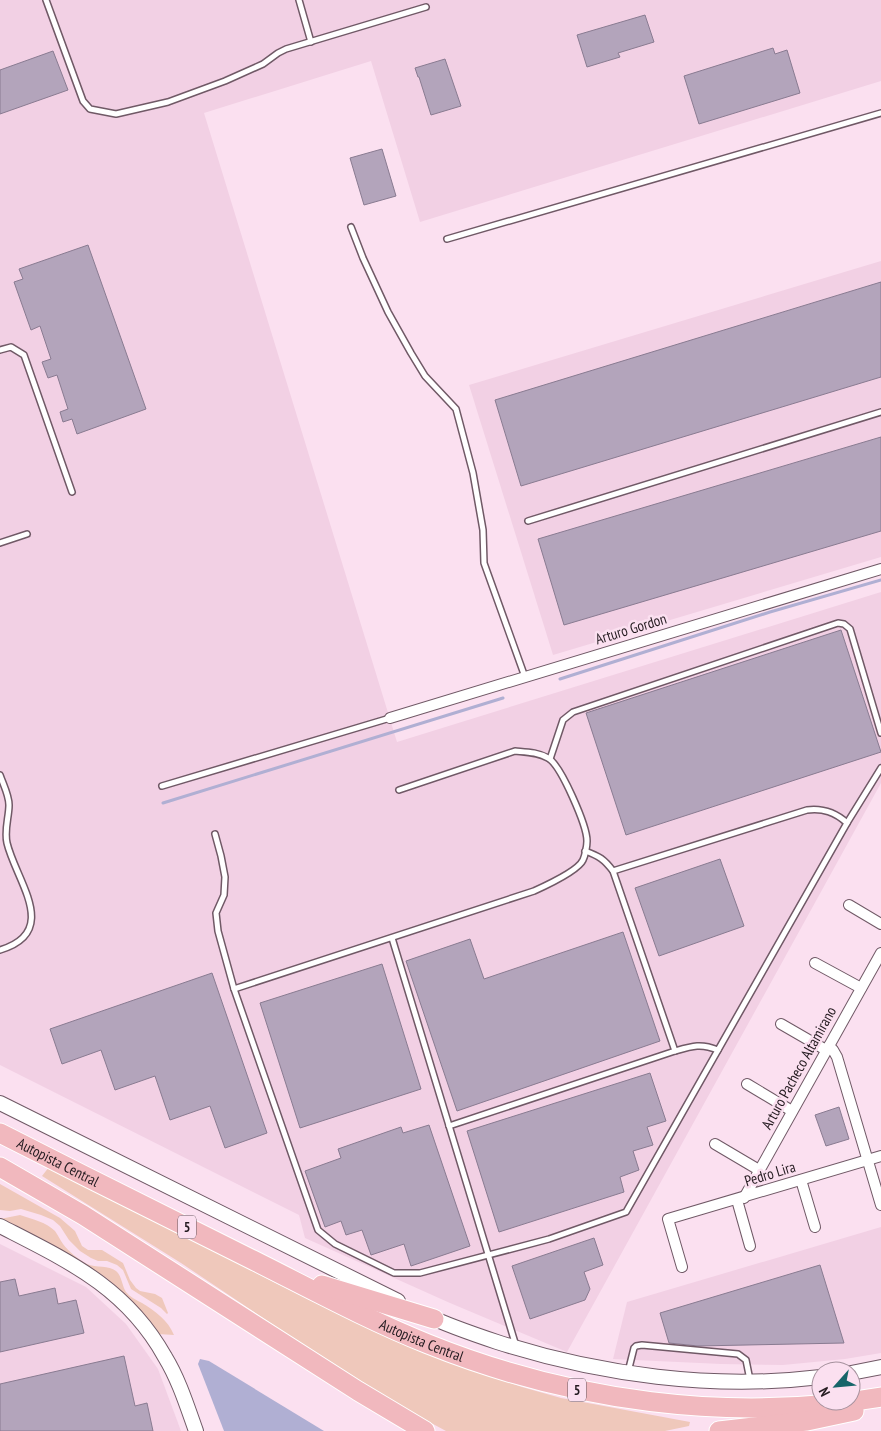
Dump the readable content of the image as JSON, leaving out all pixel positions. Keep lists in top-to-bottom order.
{
  "streets": {
    "highway": ["Autopista Central", "5"],
    "street": ["Arturo Gordon", "Arturo Pacheco Altamirano", "Pedro Lira"]
  },
  "crossings": [
    ["Arturo Pacheco Altamirano", "Pedro Lira"]
  ],
  "north": "bottom left"
}
